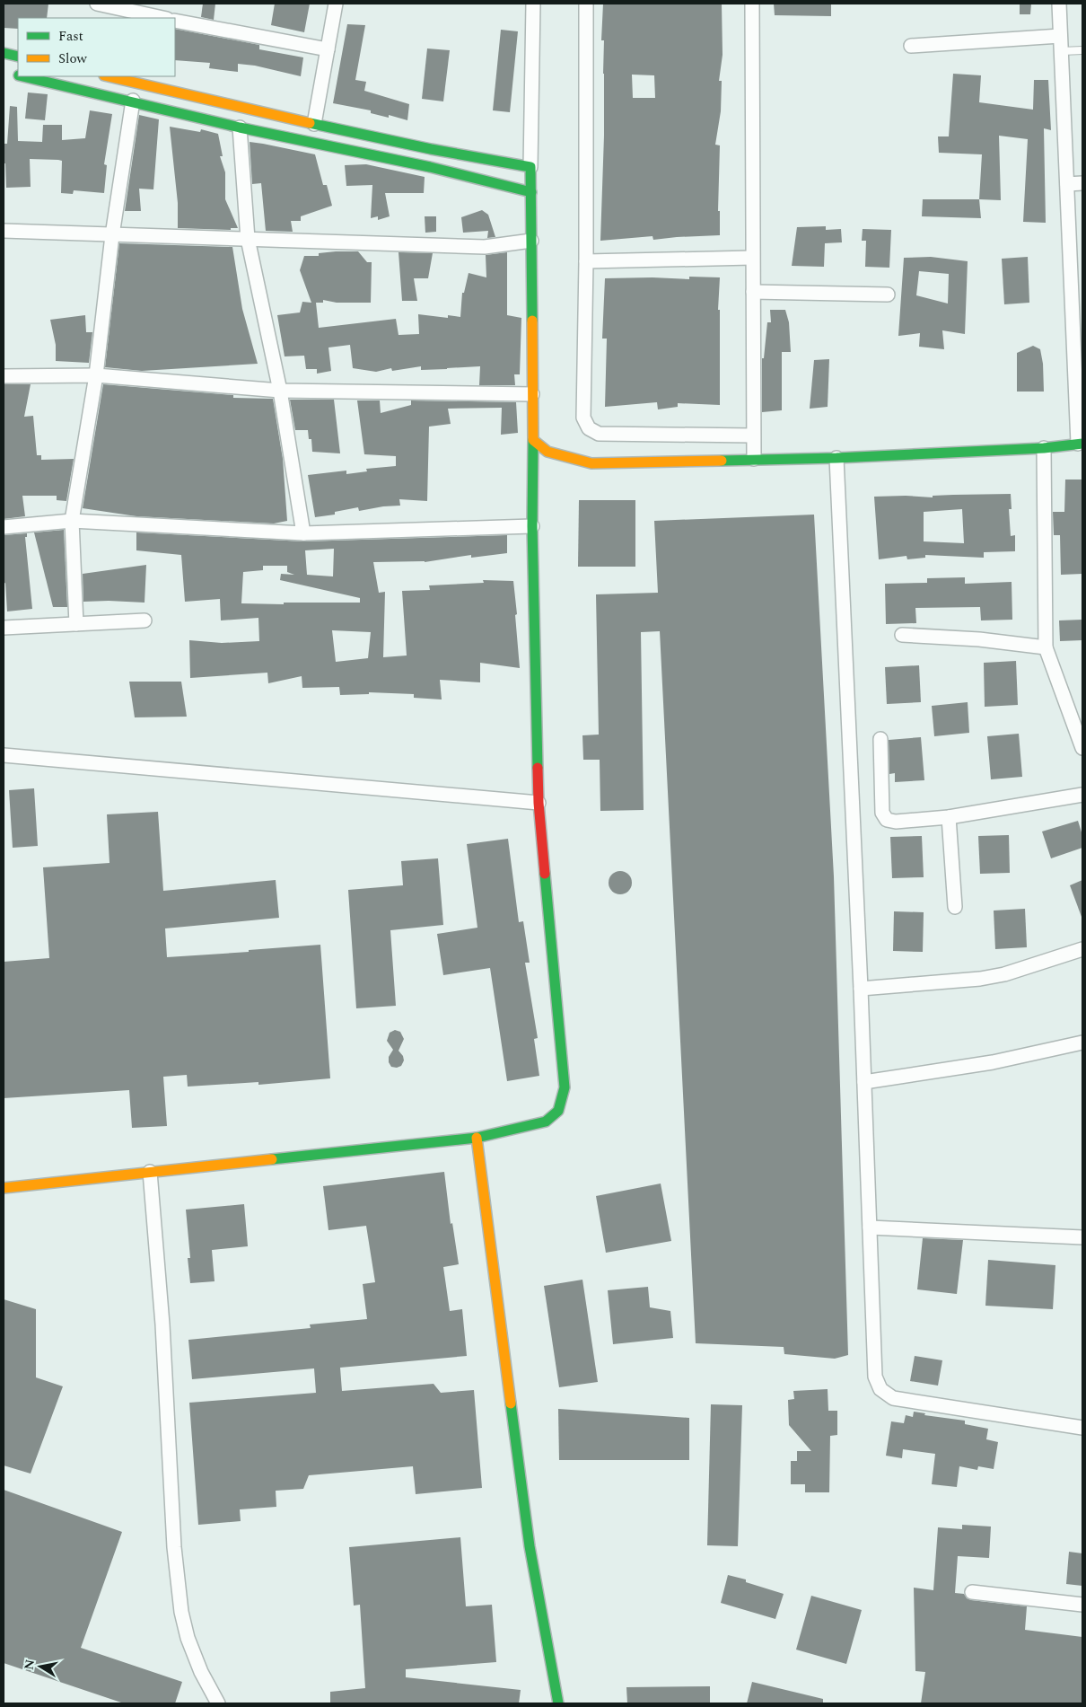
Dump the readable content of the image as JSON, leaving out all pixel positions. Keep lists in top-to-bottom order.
{
  "legend": ["Fast", "Slow"],
  "north": "left"
}
